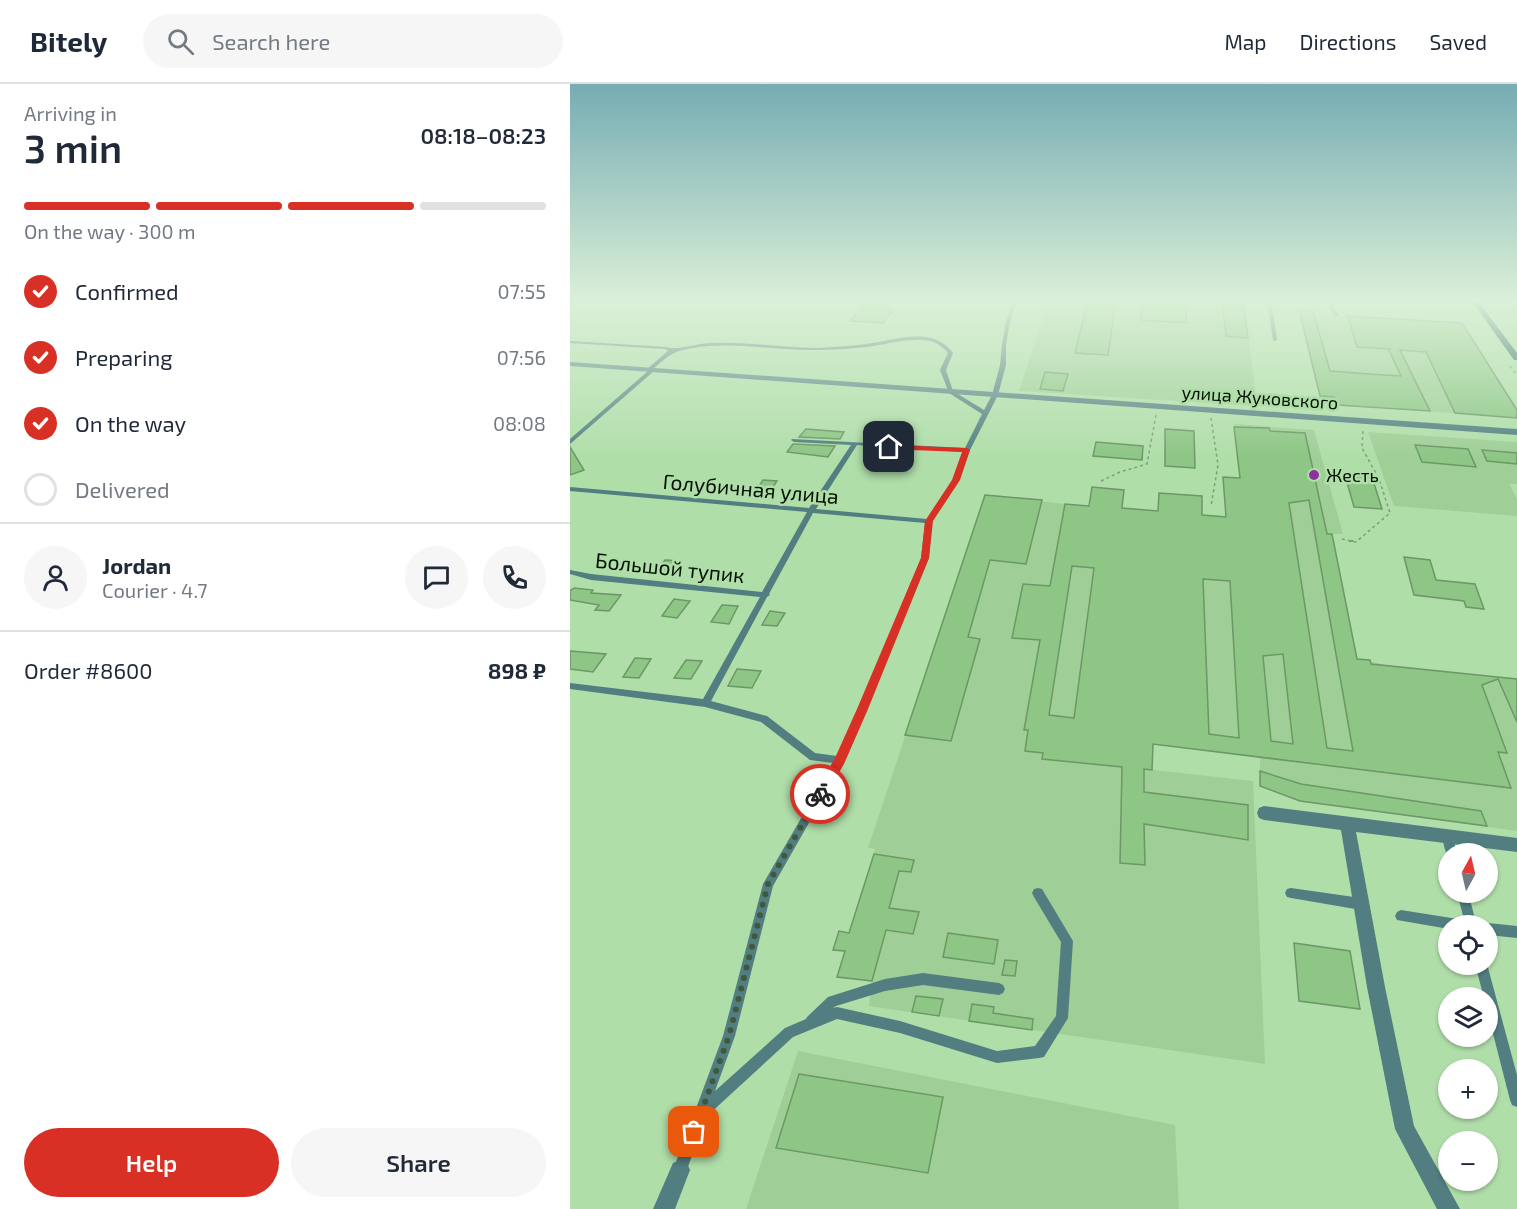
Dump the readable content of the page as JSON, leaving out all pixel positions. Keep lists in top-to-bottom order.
{
  "streets": {
    "street": ["улица Жуковского"],
    "lane": ["Голубичная улица", "Большой тупик"]
  },
  "places": ["Жесть"],
  "north": "top",
  "page": {
    "header": "Bitely",
    "search": "Search here",
    "nav": ["Map", "Directions", "Saved"],
    "heading": ["3 min", "Arriving in", "08:18–08:23"],
    "panel": [
      "Jordan",
      "Courier · 4.7",
      "Order #8600",
      "898 ₽"
    ],
    "bar": "On the way · 300 m",
    "list": [
      ["Confirmed", "07:55"],
      ["Preparing", "07:56"],
      ["On the way", "08:08"],
      "Delivered"
    ],
    "map_buttons": ["+", "−"],
    "buttons": ["Help", "Share"]
  }
}
